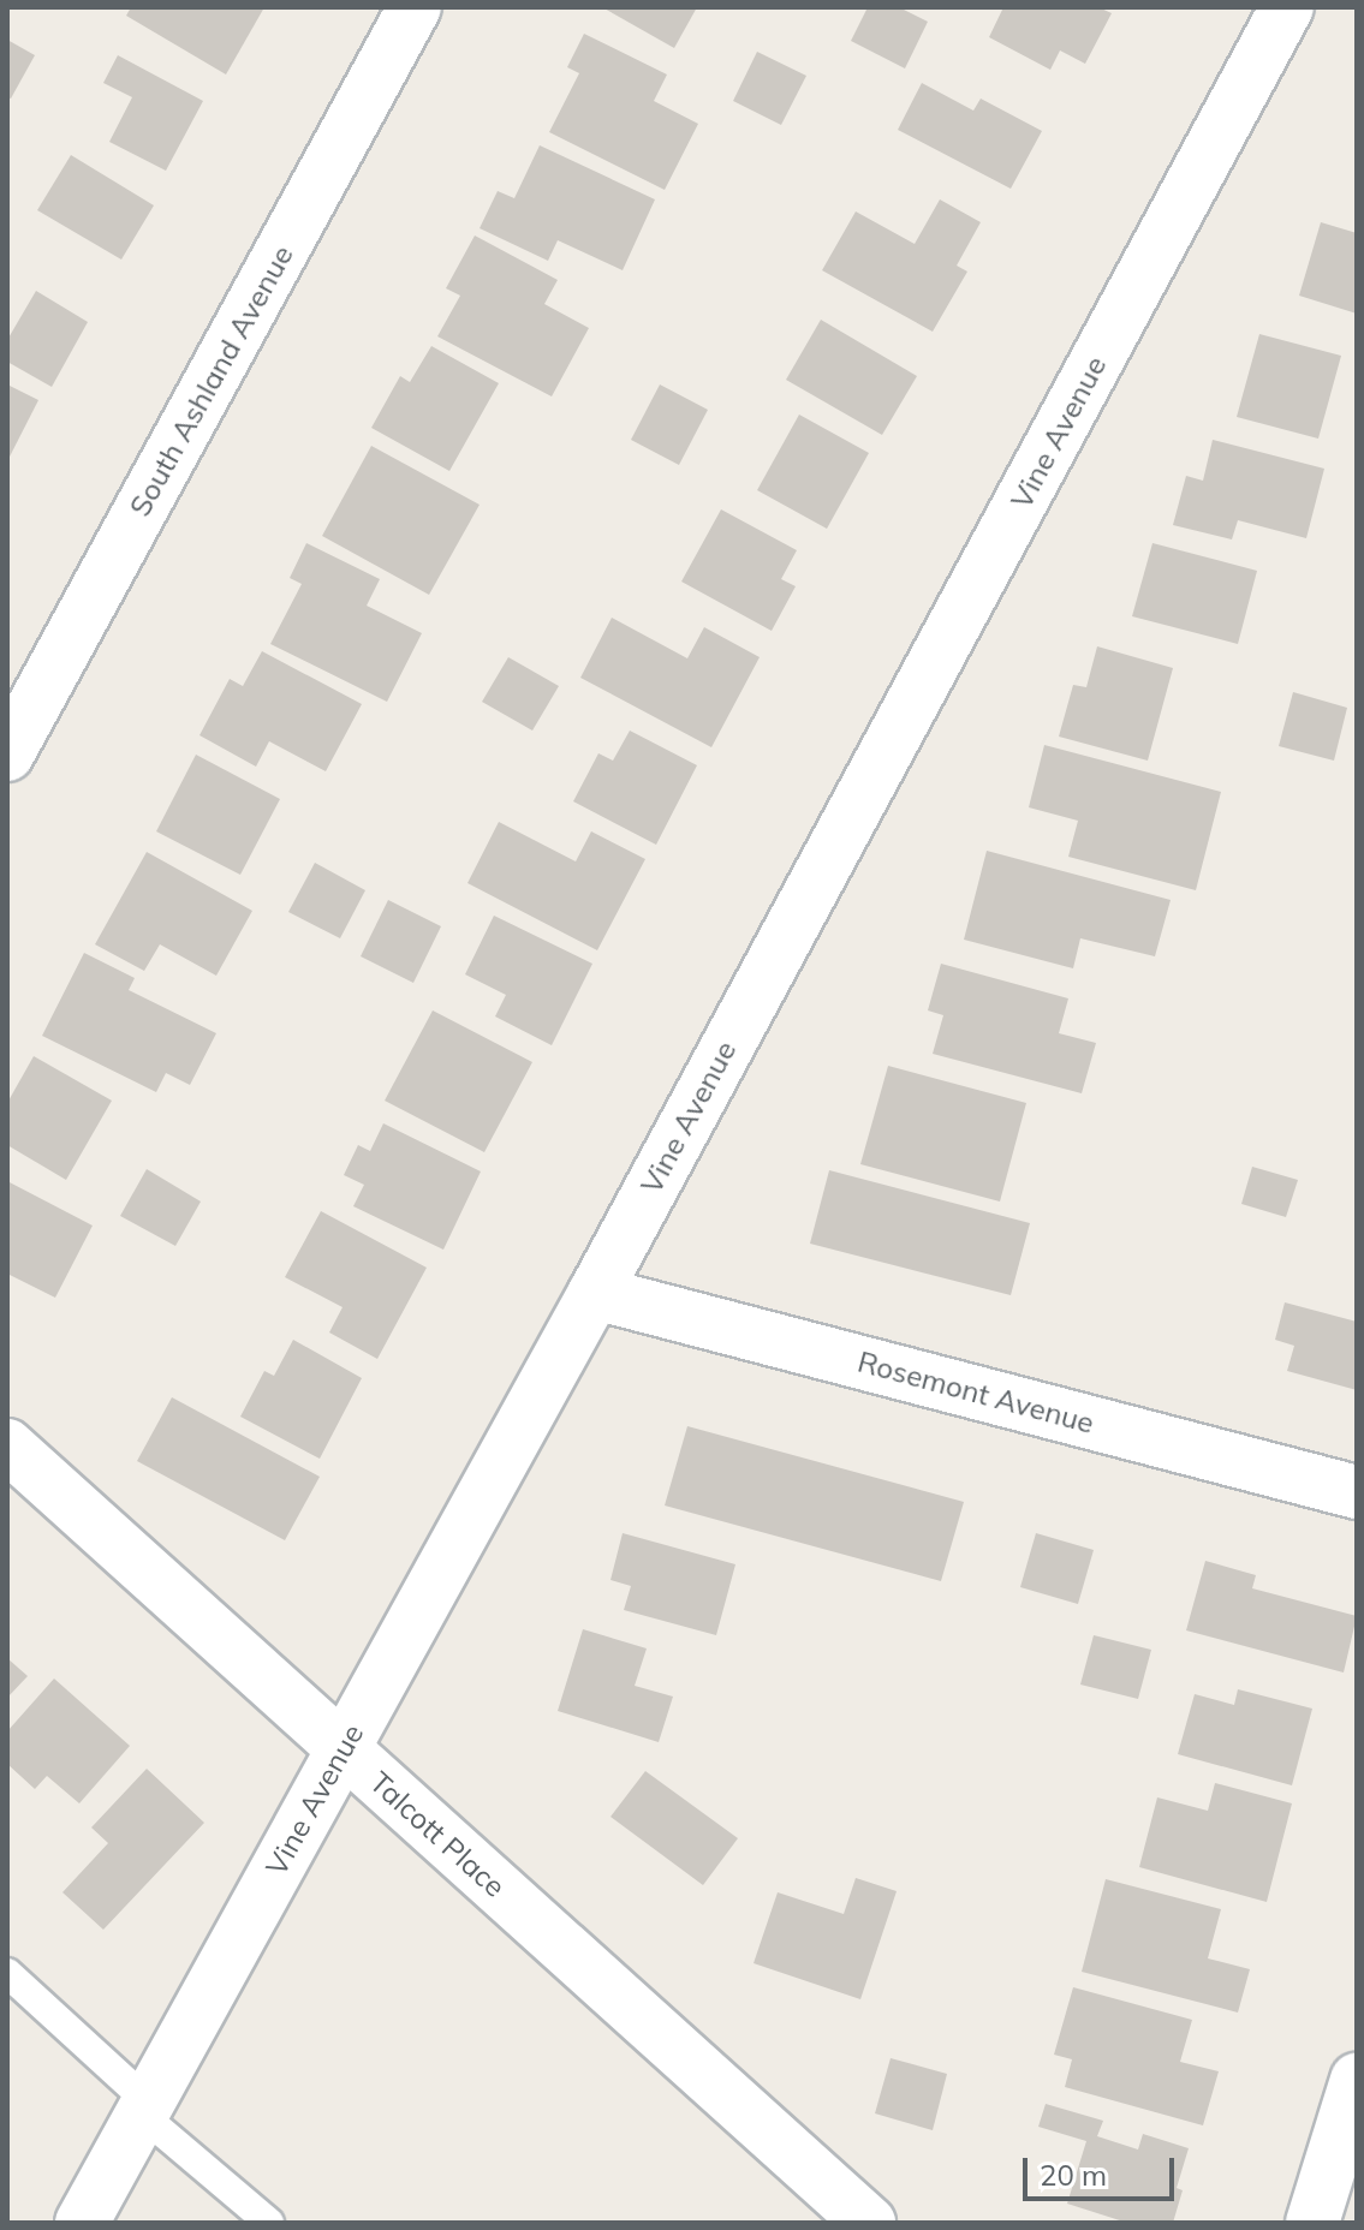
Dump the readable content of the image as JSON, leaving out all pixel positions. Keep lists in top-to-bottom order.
{
  "streets": {
    "street": [
      "South Ashland Avenue",
      "Vine Avenue",
      "Rosemont Avenue",
      "Talcott Place"
    ]
  },
  "crossings": [
    ["Vine Avenue", "Rosemont Avenue"],
    ["Vine Avenue", "Talcott Place"]
  ],
  "scale_bar": "20 m"
}
